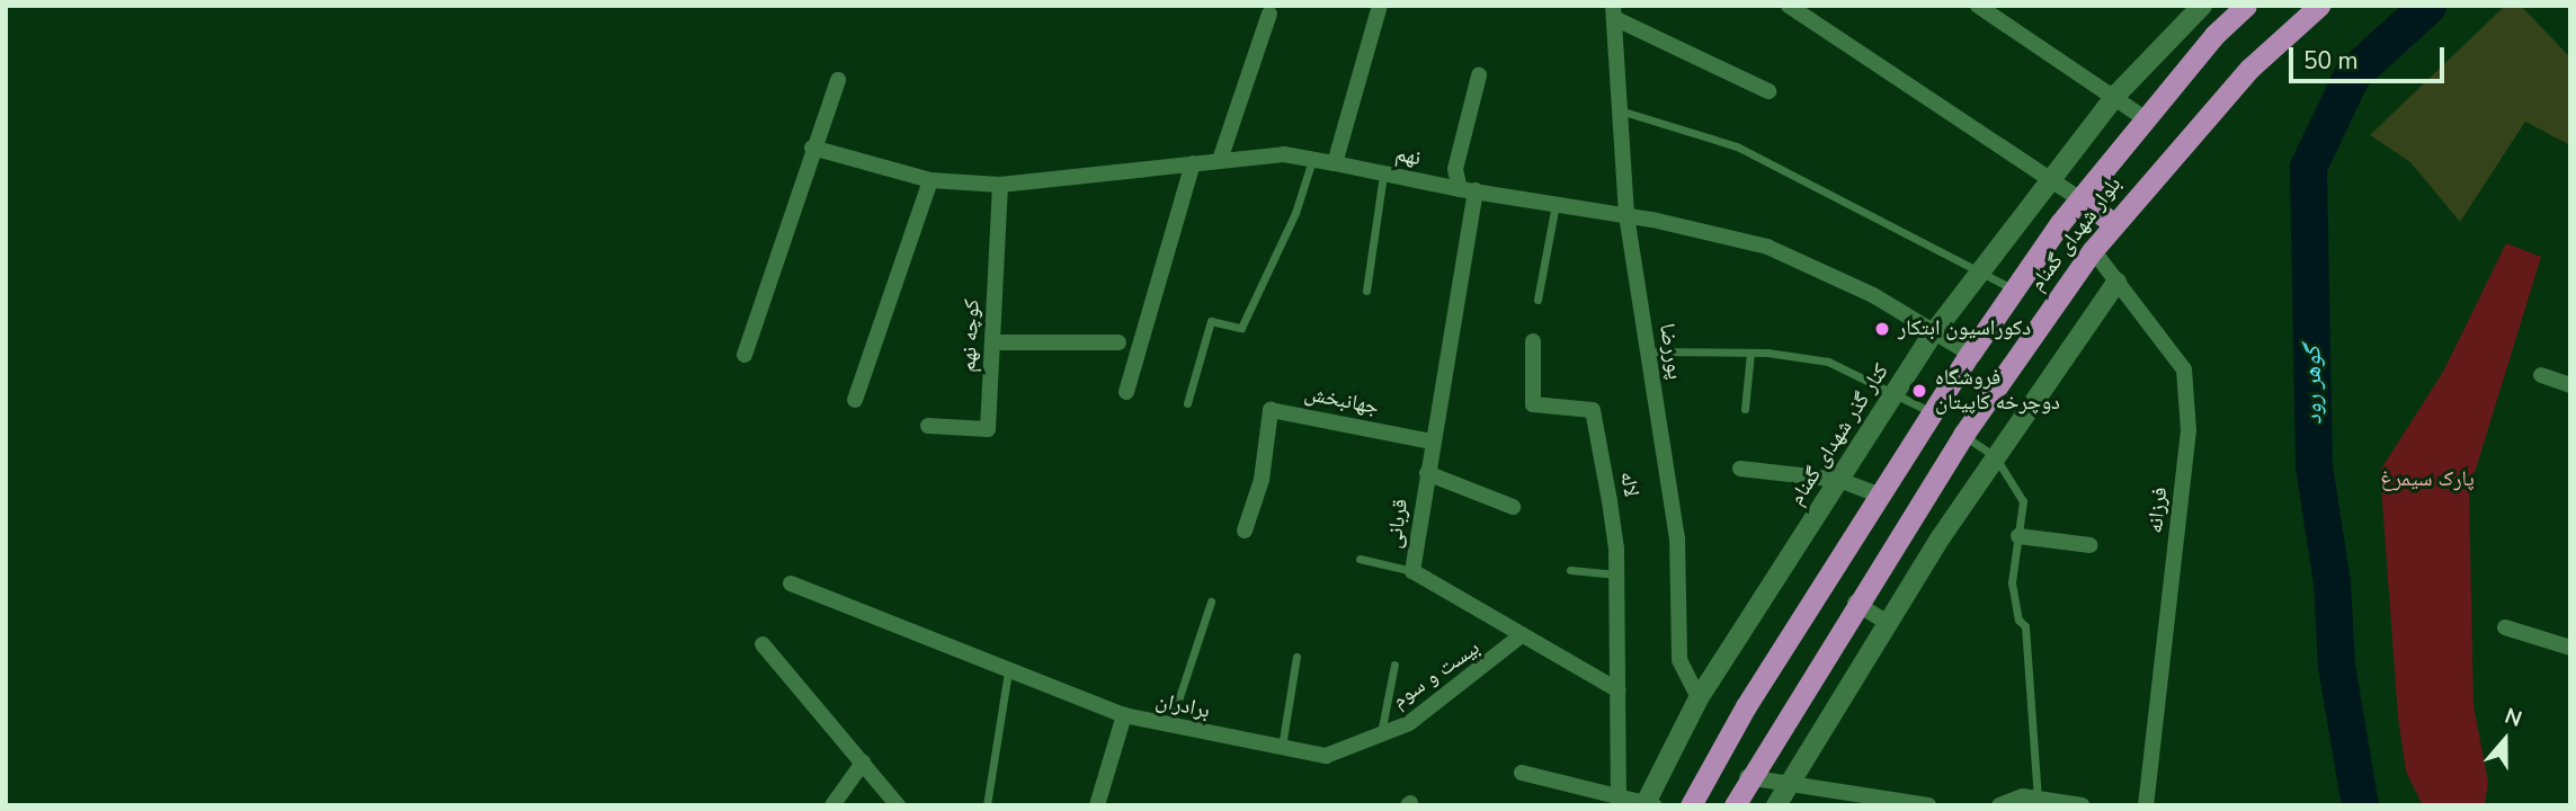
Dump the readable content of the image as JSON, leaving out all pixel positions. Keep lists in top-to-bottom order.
{
  "streets": {
    "highway": ["بلوار شهدای گمنام"],
    "street": [
      "نهم",
      "کوچه نهم",
      "پوررضا",
      "جهانبخش",
      "کنار گذر شهدای گمنام",
      "لاله",
      "فرزانه",
      "قربانی",
      "بیست و سوم",
      "برادران"
    ]
  },
  "crossings": [
    ["نهم", "بلوار شهدای گمنام"],
    ["نهم", "کوچه نهم"],
    ["نهم", "پوررضا"],
    ["نهم", "کنار گذر شهدای گمنام"],
    ["نهم", "قربانی"],
    ["بلوار شهدای گمنام", "فرزانه"],
    ["پوررضا", "کنار گذر شهدای گمنام"],
    ["جهانبخش", "قربانی"],
    ["لاله", "قربانی"],
    ["قربانی", "بیست و سوم"],
    ["بیست و سوم", "برادران"]
  ],
  "water": ["گوهر رود"],
  "parks": ["پارک سیمرغ"],
  "places": ["دکوراسیون ابتکار", "فروشگاه دوچرخه کاپیتان"],
  "scale_bar": "50 m",
  "north": "top"
}
